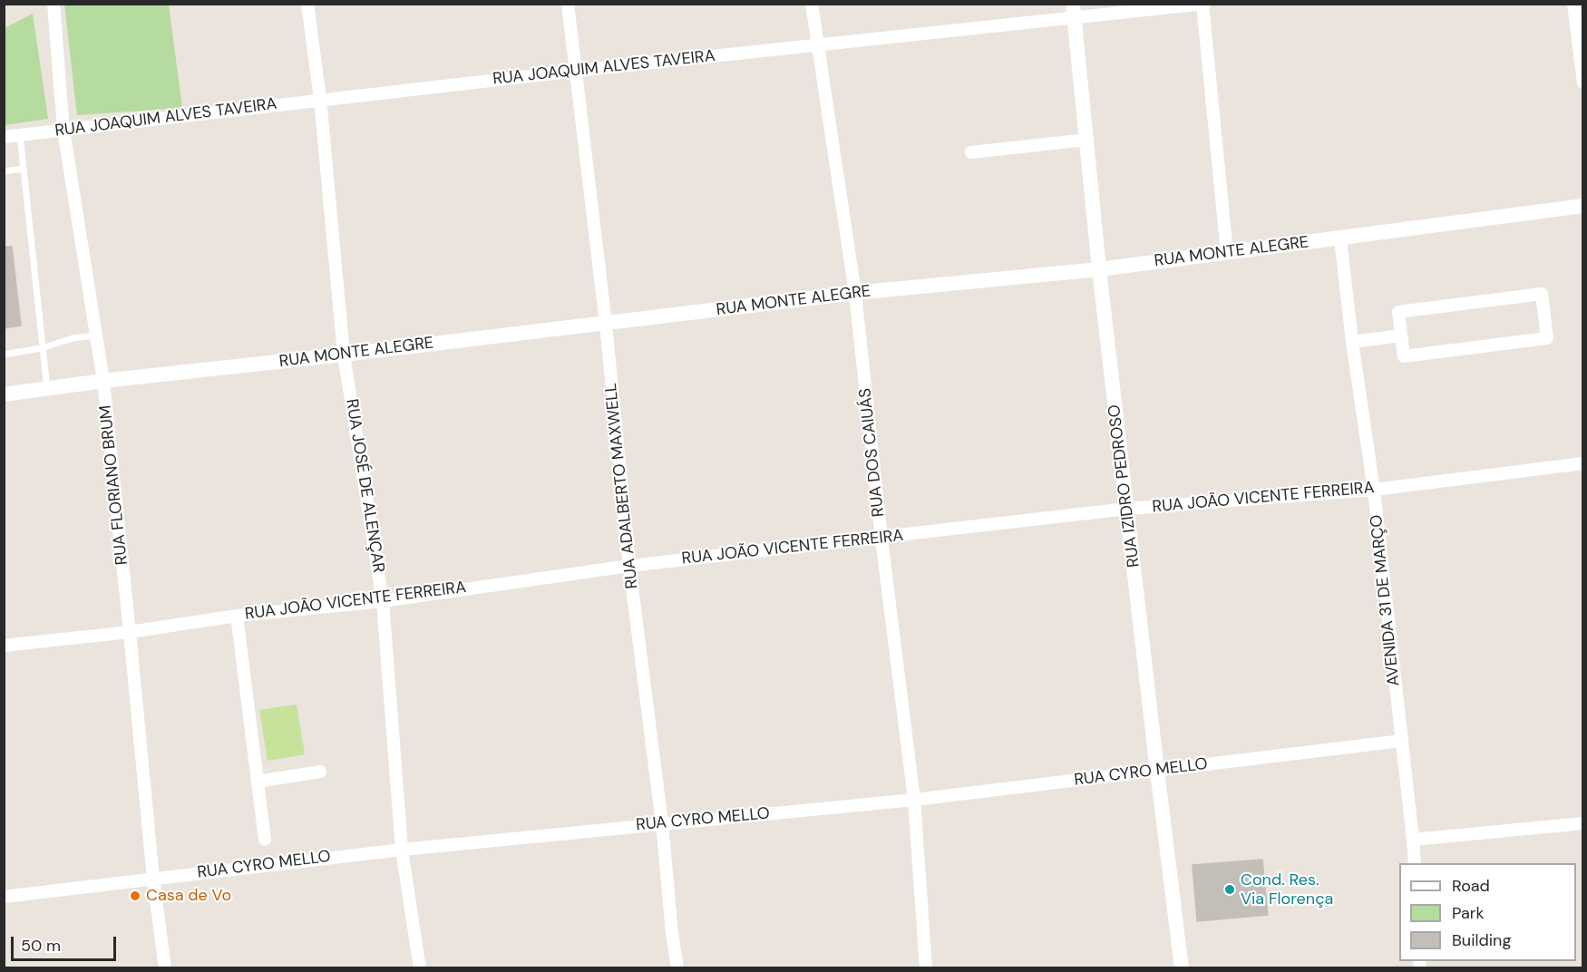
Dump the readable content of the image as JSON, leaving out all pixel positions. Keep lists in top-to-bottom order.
{
  "streets": {
    "street": [
      "RUA JOAQUIM ALVES TAVEIRA",
      "RUA MONTE ALEGRE",
      "RUA DOS CAIUÁS",
      "RUA FLORIANO BRUM",
      "RUA JOSÉ DE ALENÇAR",
      "RUA ADALBERTO MAXWELL",
      "RUA IZIDRO PEDROSO",
      "RUA JOÃO VICENTE FERREIRA",
      "AVENIDA 31 DE MARÇO",
      "RUA CYRO MELLO"
    ]
  },
  "crossings": [
    ["RUA JOAQUIM ALVES TAVEIRA", "RUA DOS CAIUÁS"],
    ["RUA JOAQUIM ALVES TAVEIRA", "RUA FLORIANO BRUM"],
    ["RUA JOAQUIM ALVES TAVEIRA", "RUA JOSÉ DE ALENÇAR"],
    ["RUA JOAQUIM ALVES TAVEIRA", "RUA ADALBERTO MAXWELL"],
    ["RUA JOAQUIM ALVES TAVEIRA", "RUA IZIDRO PEDROSO"],
    ["RUA MONTE ALEGRE", "RUA DOS CAIUÁS"],
    ["RUA MONTE ALEGRE", "RUA FLORIANO BRUM"],
    ["RUA MONTE ALEGRE", "RUA JOSÉ DE ALENÇAR"],
    ["RUA MONTE ALEGRE", "RUA ADALBERTO MAXWELL"],
    ["RUA MONTE ALEGRE", "RUA IZIDRO PEDROSO"],
    ["RUA MONTE ALEGRE", "AVENIDA 31 DE MARÇO"],
    ["RUA DOS CAIUÁS", "RUA JOÃO VICENTE FERREIRA"],
    ["RUA DOS CAIUÁS", "RUA CYRO MELLO"],
    ["RUA FLORIANO BRUM", "RUA JOÃO VICENTE FERREIRA"],
    ["RUA FLORIANO BRUM", "RUA CYRO MELLO"],
    ["RUA JOSÉ DE ALENÇAR", "RUA JOÃO VICENTE FERREIRA"],
    ["RUA JOSÉ DE ALENÇAR", "RUA CYRO MELLO"],
    ["RUA ADALBERTO MAXWELL", "RUA JOÃO VICENTE FERREIRA"],
    ["RUA ADALBERTO MAXWELL", "RUA CYRO MELLO"],
    ["RUA IZIDRO PEDROSO", "RUA JOÃO VICENTE FERREIRA"],
    ["RUA IZIDRO PEDROSO", "RUA CYRO MELLO"],
    ["RUA JOÃO VICENTE FERREIRA", "AVENIDA 31 DE MARÇO"],
    ["AVENIDA 31 DE MARÇO", "RUA CYRO MELLO"]
  ],
  "places": ["Cond. Res. Via Florença", "Casa de Vo"],
  "legend": ["Road", "Park", "Building"],
  "scale_bar": "50 m"
}
